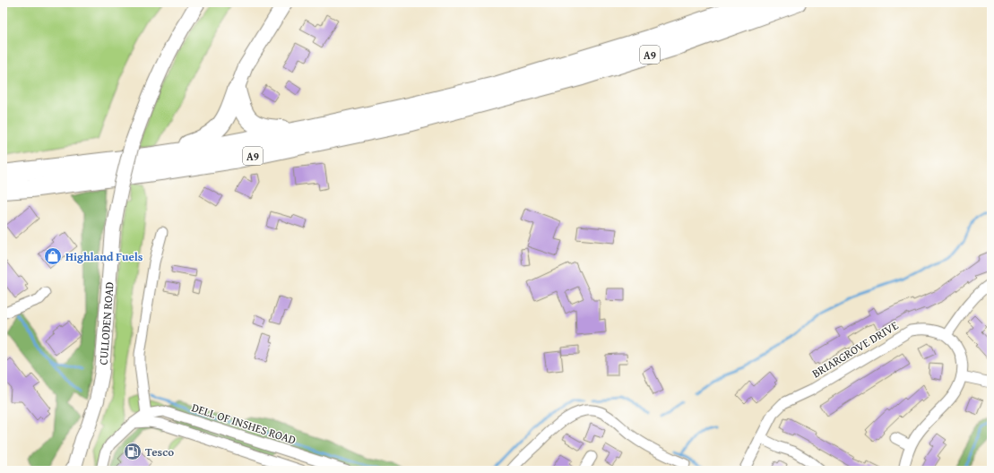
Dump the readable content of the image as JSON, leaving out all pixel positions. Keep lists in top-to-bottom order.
{
  "streets": {
    "highway": ["A9"],
    "main road": ["CULLODEN ROAD"],
    "street": ["BRIARGROVE DRIVE", "DELL OF INSHES ROAD"]
  },
  "places": {
    "shop": ["Highland Fuels"],
    "fuel station": ["Tesco"]
  }
}
